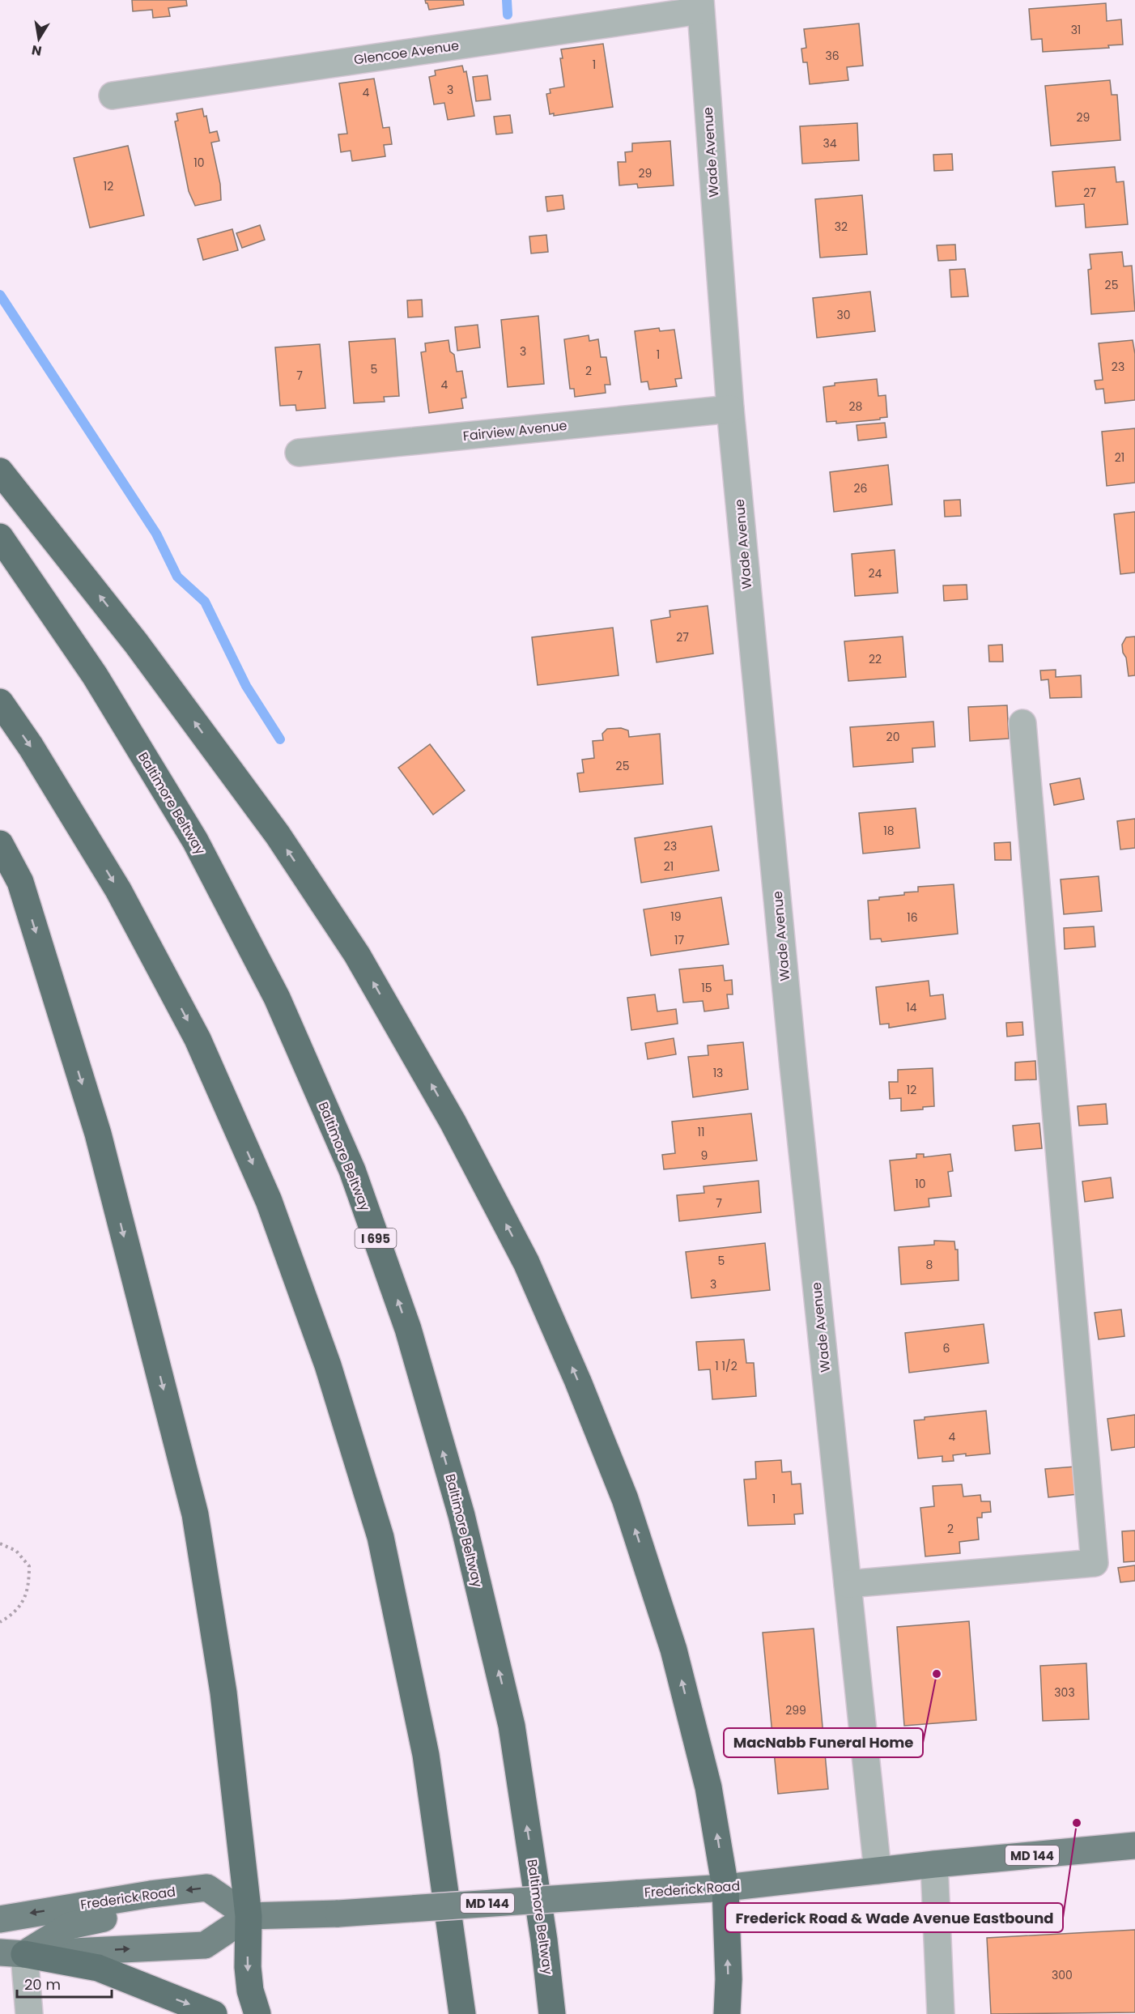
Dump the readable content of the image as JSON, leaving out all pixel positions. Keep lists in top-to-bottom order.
{
  "streets": {
    "highway": ["Baltimore Beltway", "I 695"],
    "main road": ["MD 144", "Frederick Road"],
    "street": ["Glencoe Avenue", "Wade Avenue", "Fairview Avenue"]
  },
  "crossings": [
    ["Glencoe Avenue", "Wade Avenue"],
    ["Wade Avenue", "Fairview Avenue"],
    ["Wade Avenue", "Frederick Road"]
  ],
  "places": ["MacNabb Funeral Home", "Frederick Road & Wade Avenue Eastbound"],
  "house_numbers": [
    "31",
    "36",
    "1",
    "3",
    "4",
    "29",
    "34",
    "10",
    "29",
    "12",
    "27",
    "32",
    "25",
    "30",
    "3",
    "1",
    "23",
    "5",
    "2",
    "7",
    "4",
    "28",
    "21",
    "26",
    "24",
    "27",
    "22",
    "20",
    "25",
    "18",
    "23",
    "21",
    "19",
    "16",
    "17",
    "15",
    "14",
    "13",
    "12",
    "11",
    "9",
    "10",
    "7",
    "5",
    "8",
    "3",
    "6",
    "1 1/2",
    "4",
    "1",
    "2",
    "303",
    "299",
    "300"
  ],
  "scale_bar": "20 m",
  "north": "bottom"
}
